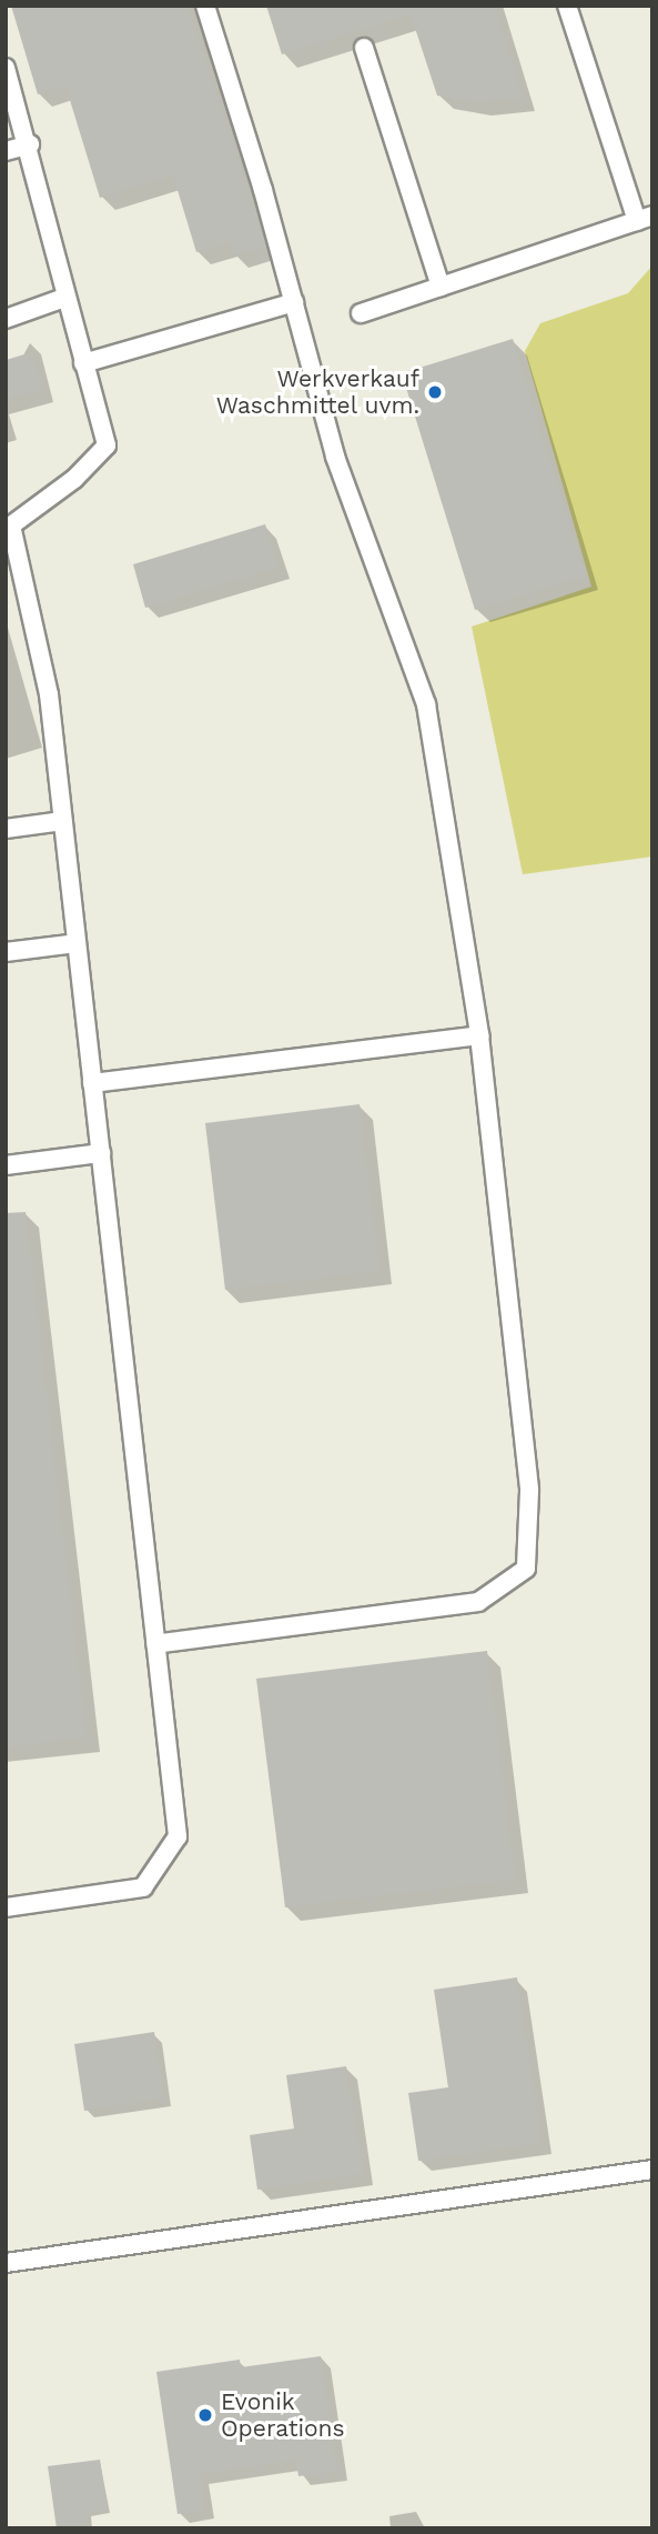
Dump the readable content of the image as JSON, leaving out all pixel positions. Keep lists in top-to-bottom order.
{
  "places": ["Werkverkauf Waschmittel uvm.", "Evonik Operations"]
}
